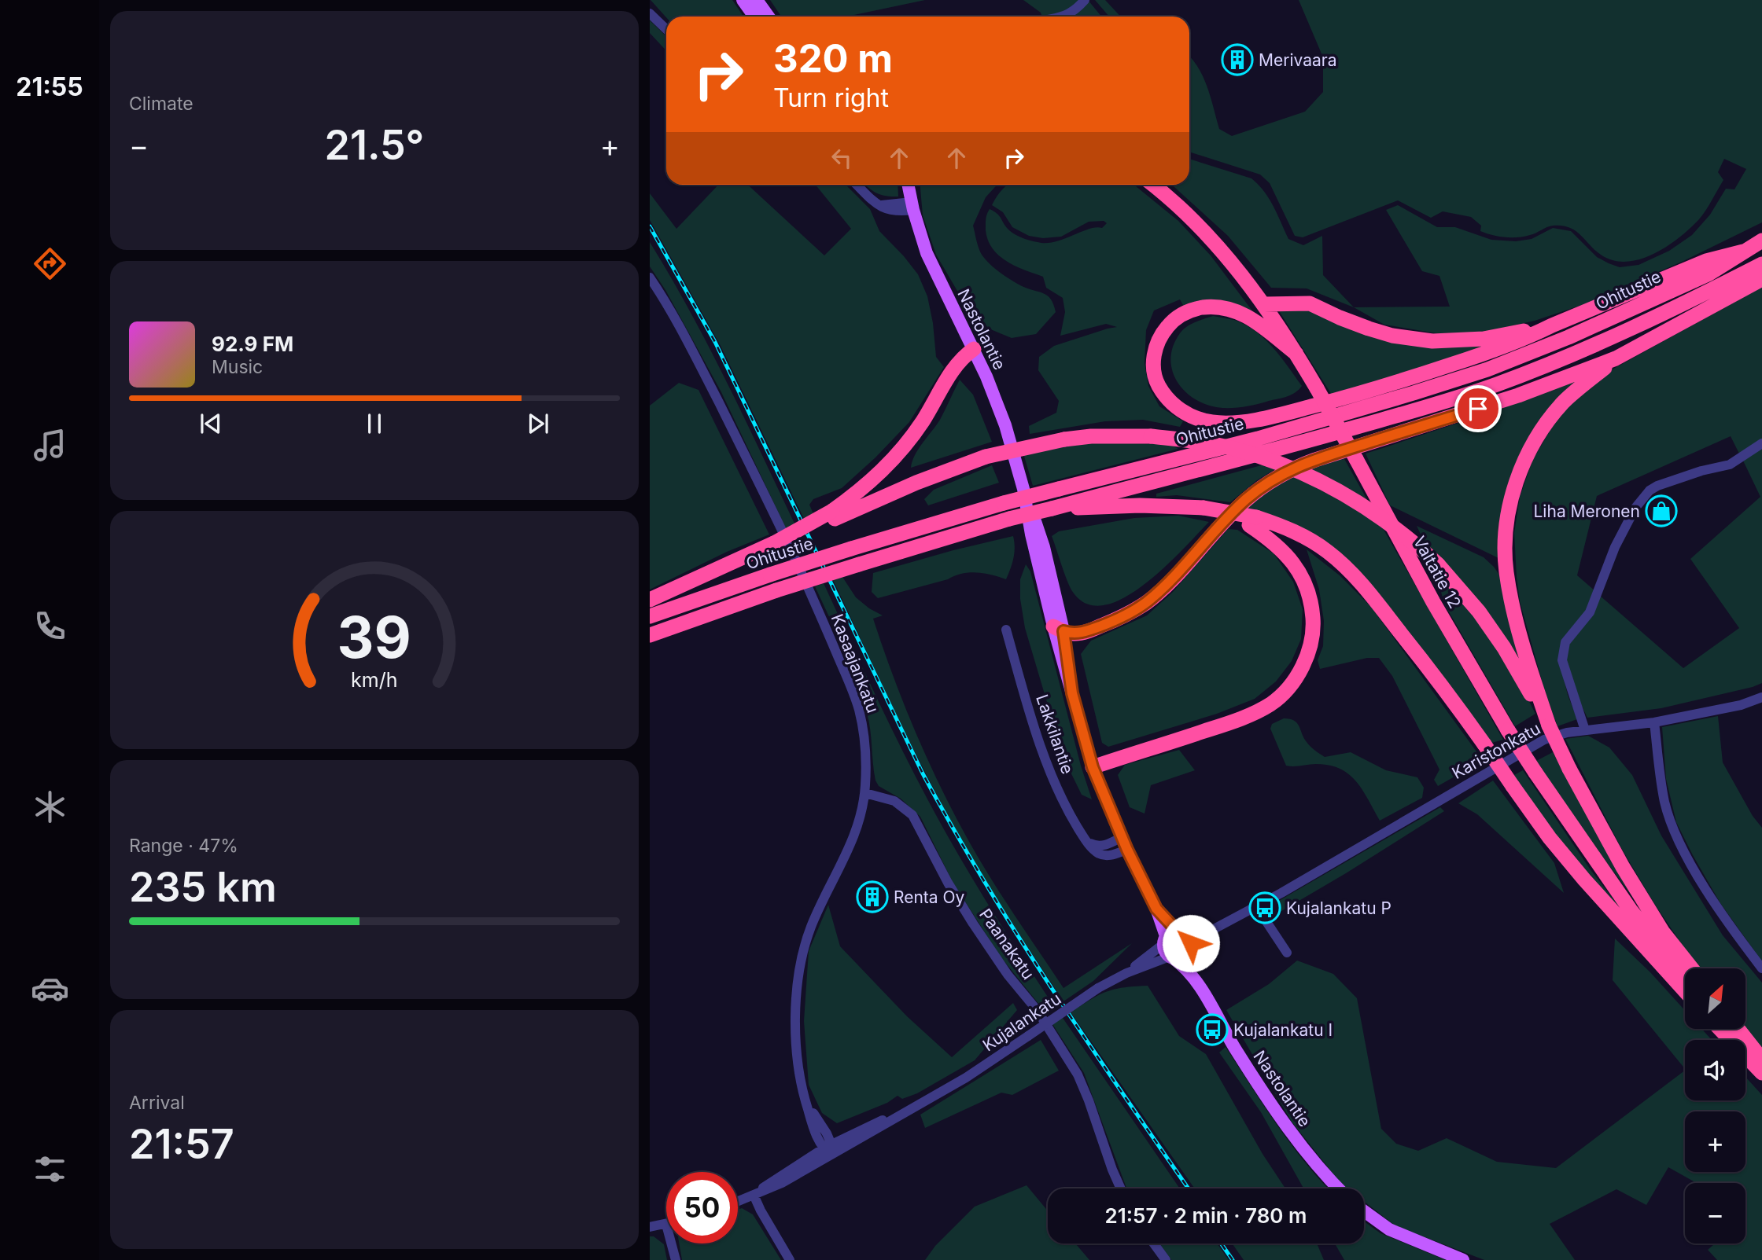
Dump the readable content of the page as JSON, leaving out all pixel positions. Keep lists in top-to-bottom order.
{
  "streets": {
    "highway": ["Ohitustie", "Valtatie 12"],
    "main road": ["Nastolantie"],
    "street": [
      "Kasaajankatu",
      "Lakkilantie",
      "Karistonkatu",
      "Paanakatu",
      "Kujalankatu"
    ]
  },
  "crossings": [
    ["Nastolantie", "Karistonkatu"],
    ["Nastolantie", "Kujalankatu"],
    ["Kasaajankatu", "Paanakatu"],
    ["Kasaajankatu", "Kujalankatu"],
    ["Karistonkatu", "Kujalankatu"]
  ],
  "places": {
    "building": ["Merivaara", "Renta Oy"],
    "shop": ["Liha Meronen"],
    "bus stop": ["Kujalankatu P", "Kujalankatu I"]
  },
  "north": "top right",
  "page": {
    "tabs": "21:55",
    "tile": [
      "Climate",
      ["Range · 47%", "235 km"],
      ["Arrival", "21:57"]
    ],
    "turn": ["320 m", "Turn right"],
    "heat": ["−", "21.5°", "+"],
    "song": ["92.9 FM", "Music"],
    "map_buttons": ["+", "−"],
    "limit": "50",
    "trip": "21:57 · 2 min · 780 m",
    "gauge": ["39", "km/h"]
  }
}
